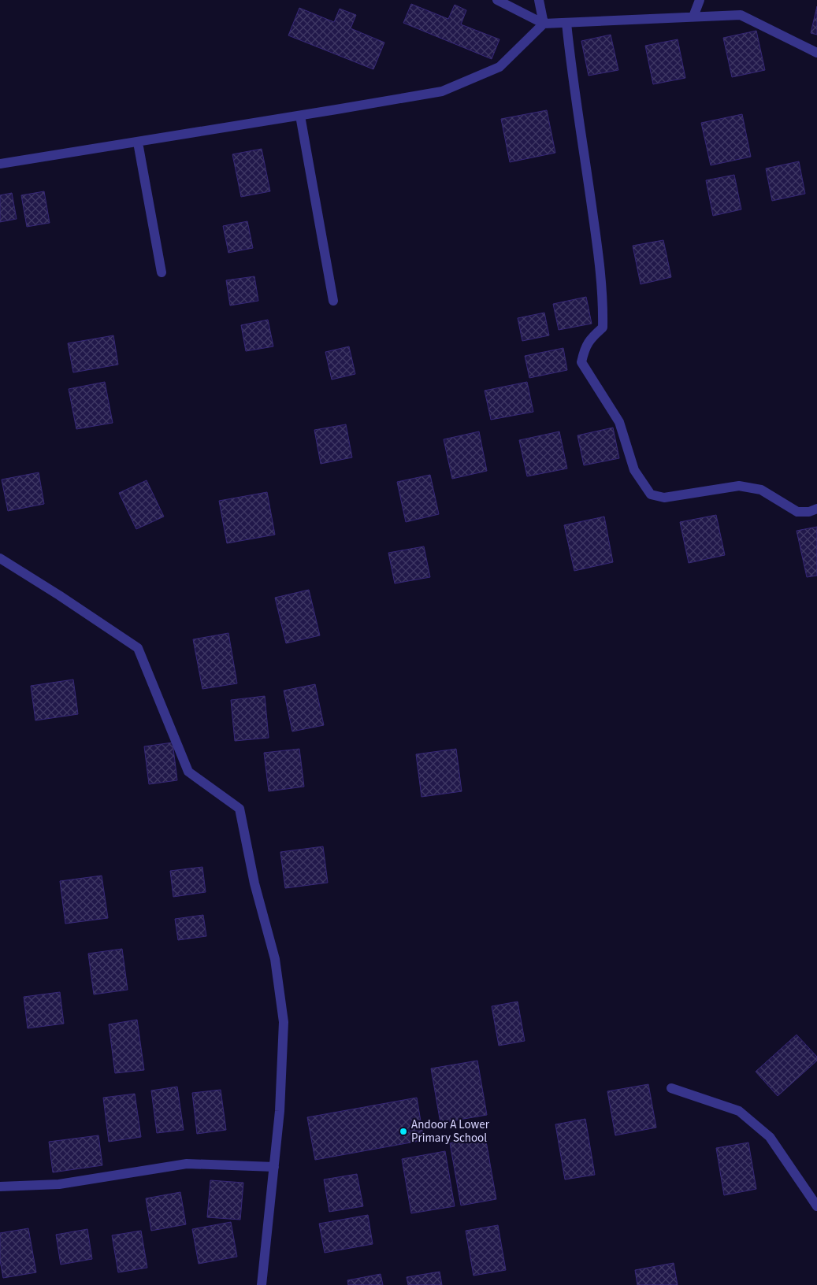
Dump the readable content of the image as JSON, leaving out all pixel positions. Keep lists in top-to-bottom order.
{
  "places": ["Andoor A Lower Primary School"]
}
